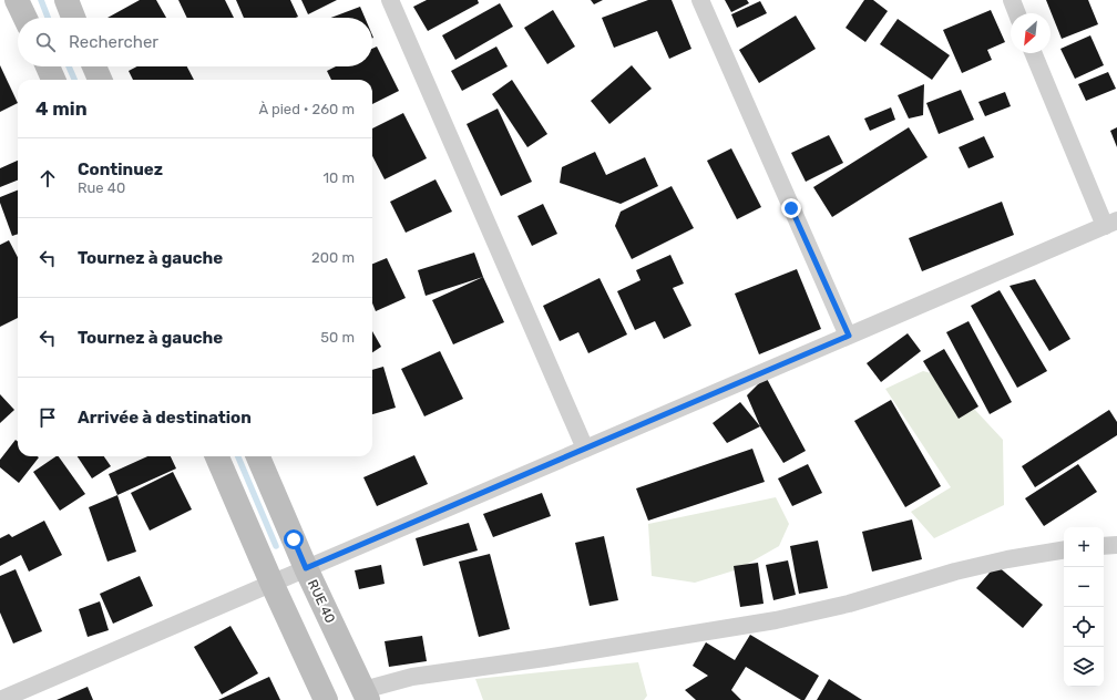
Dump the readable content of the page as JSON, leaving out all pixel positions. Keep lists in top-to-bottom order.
{
  "streets": {
    "main road": ["RUE 40"]
  },
  "north": "bottom left",
  "page": {
    "search": "Rechercher",
    "heading": ["4 min", "À pied · 260 m"],
    "list": [
      ["Continuez", "Rue 40", "10 m"],
      ["Tournez à gauche", "200 m"],
      ["Tournez à gauche", "50 m"],
      "Arrivée à destination"
    ],
    "map_buttons": ["+", "−"]
  }
}
